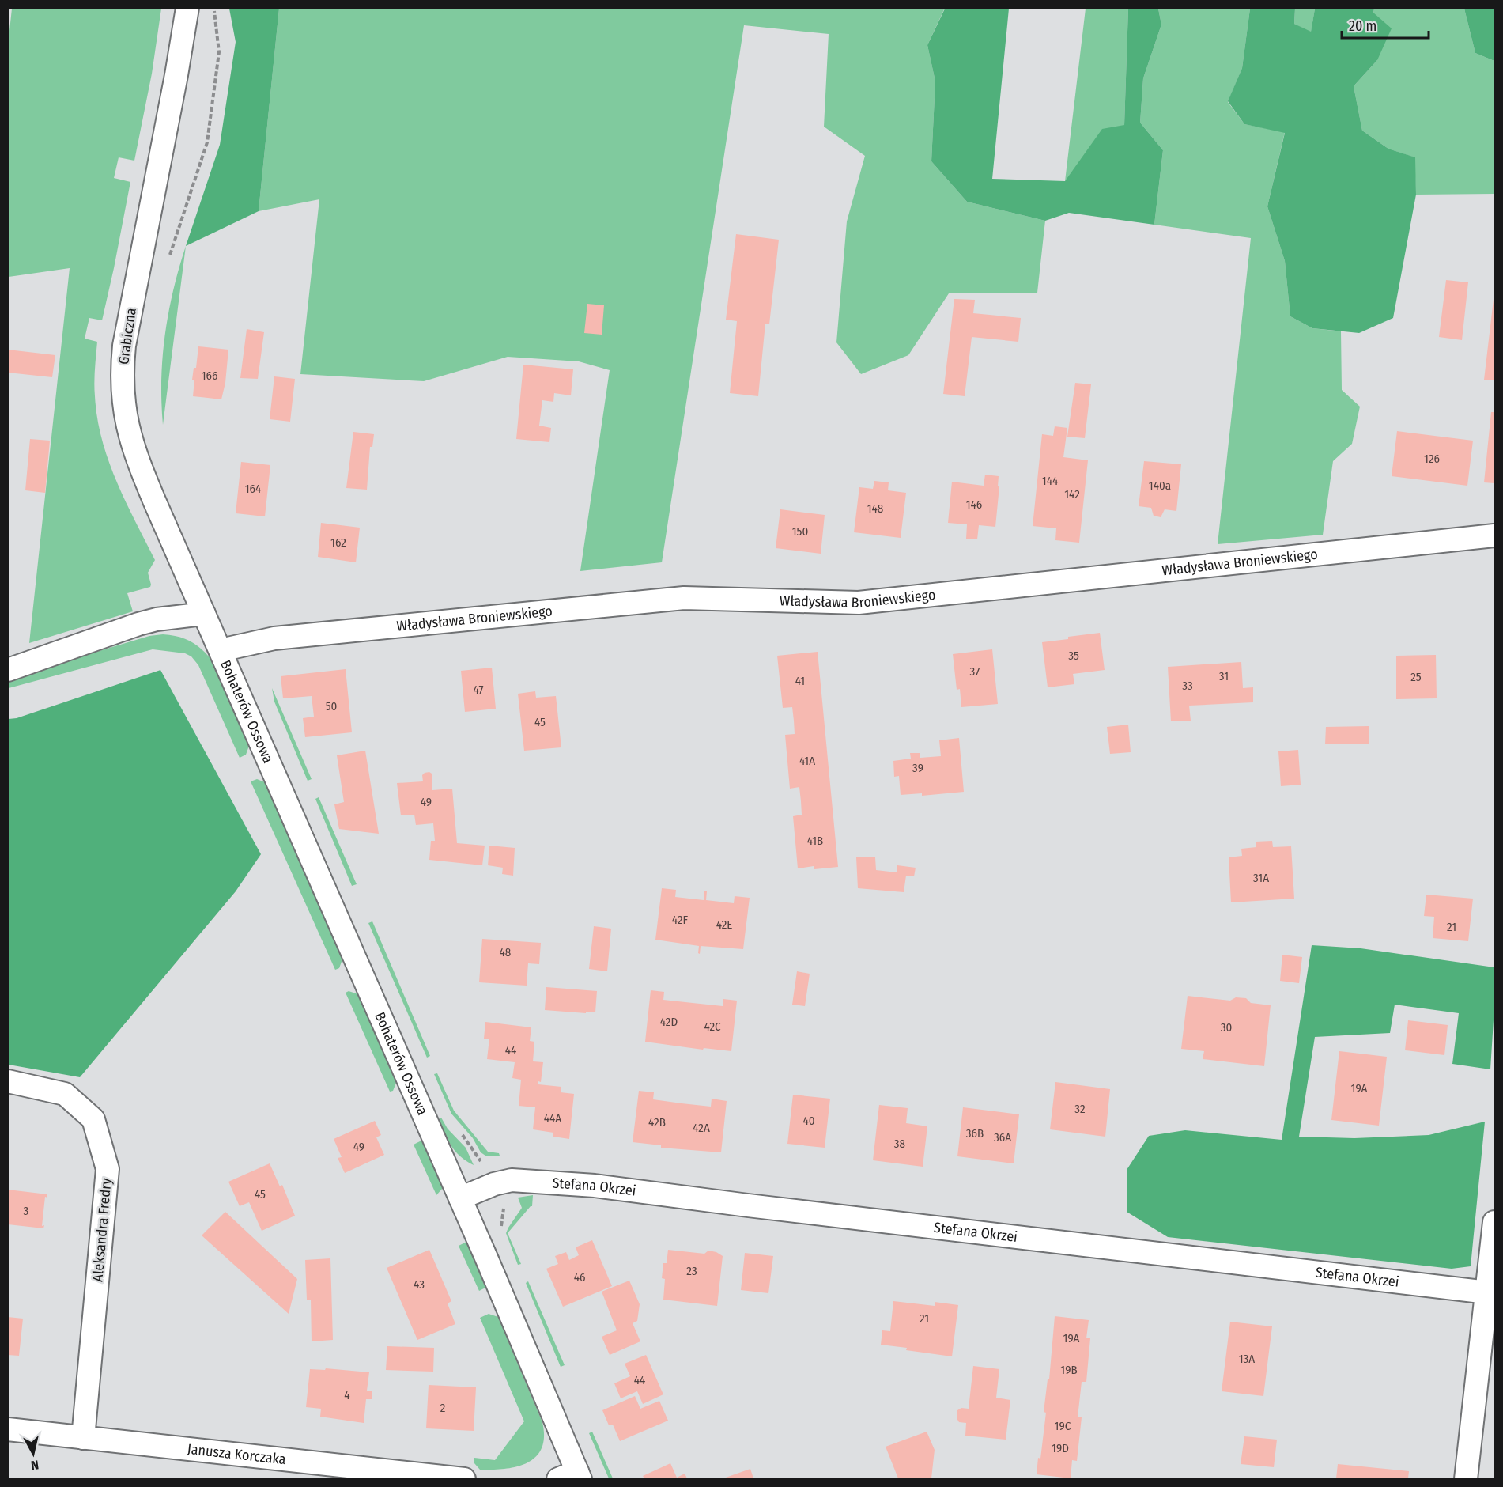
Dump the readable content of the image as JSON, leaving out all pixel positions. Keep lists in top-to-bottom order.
{
  "streets": {
    "street": [
      "Grabiczna",
      "Władysława Broniewskiego",
      "Bohaterów Ossowa",
      "Stefana Okrzei",
      "Aleksandra Fredry",
      "Janusza Korczaka"
    ]
  },
  "crossings": [
    ["Grabiczna", "Władysława Broniewskiego"],
    ["Grabiczna", "Bohaterów Ossowa"],
    ["Władysława Broniewskiego", "Bohaterów Ossowa"],
    ["Bohaterów Ossowa", "Stefana Okrzei"],
    ["Aleksandra Fredry", "Janusza Korczaka"]
  ],
  "house_numbers": [
    "166",
    "126",
    "144",
    "140a",
    "164",
    "142",
    "146",
    "148",
    "150",
    "162",
    "35",
    "37",
    "31",
    "25",
    "41",
    "33",
    "47",
    "50",
    "45",
    "41A",
    "39",
    "49",
    "41B",
    "31A",
    "42F",
    "42E",
    "21",
    "48",
    "42D",
    "42C",
    "30",
    "44",
    "19A",
    "32",
    "44A",
    "40",
    "42B",
    "42A",
    "36B",
    "36A",
    "38",
    "49",
    "45",
    "3",
    "23",
    "46",
    "43",
    "21",
    "19A",
    "13A",
    "19B",
    "44",
    "4",
    "2",
    "19C",
    "19D"
  ],
  "scale_bar": "20 m",
  "north": "bottom"
}
